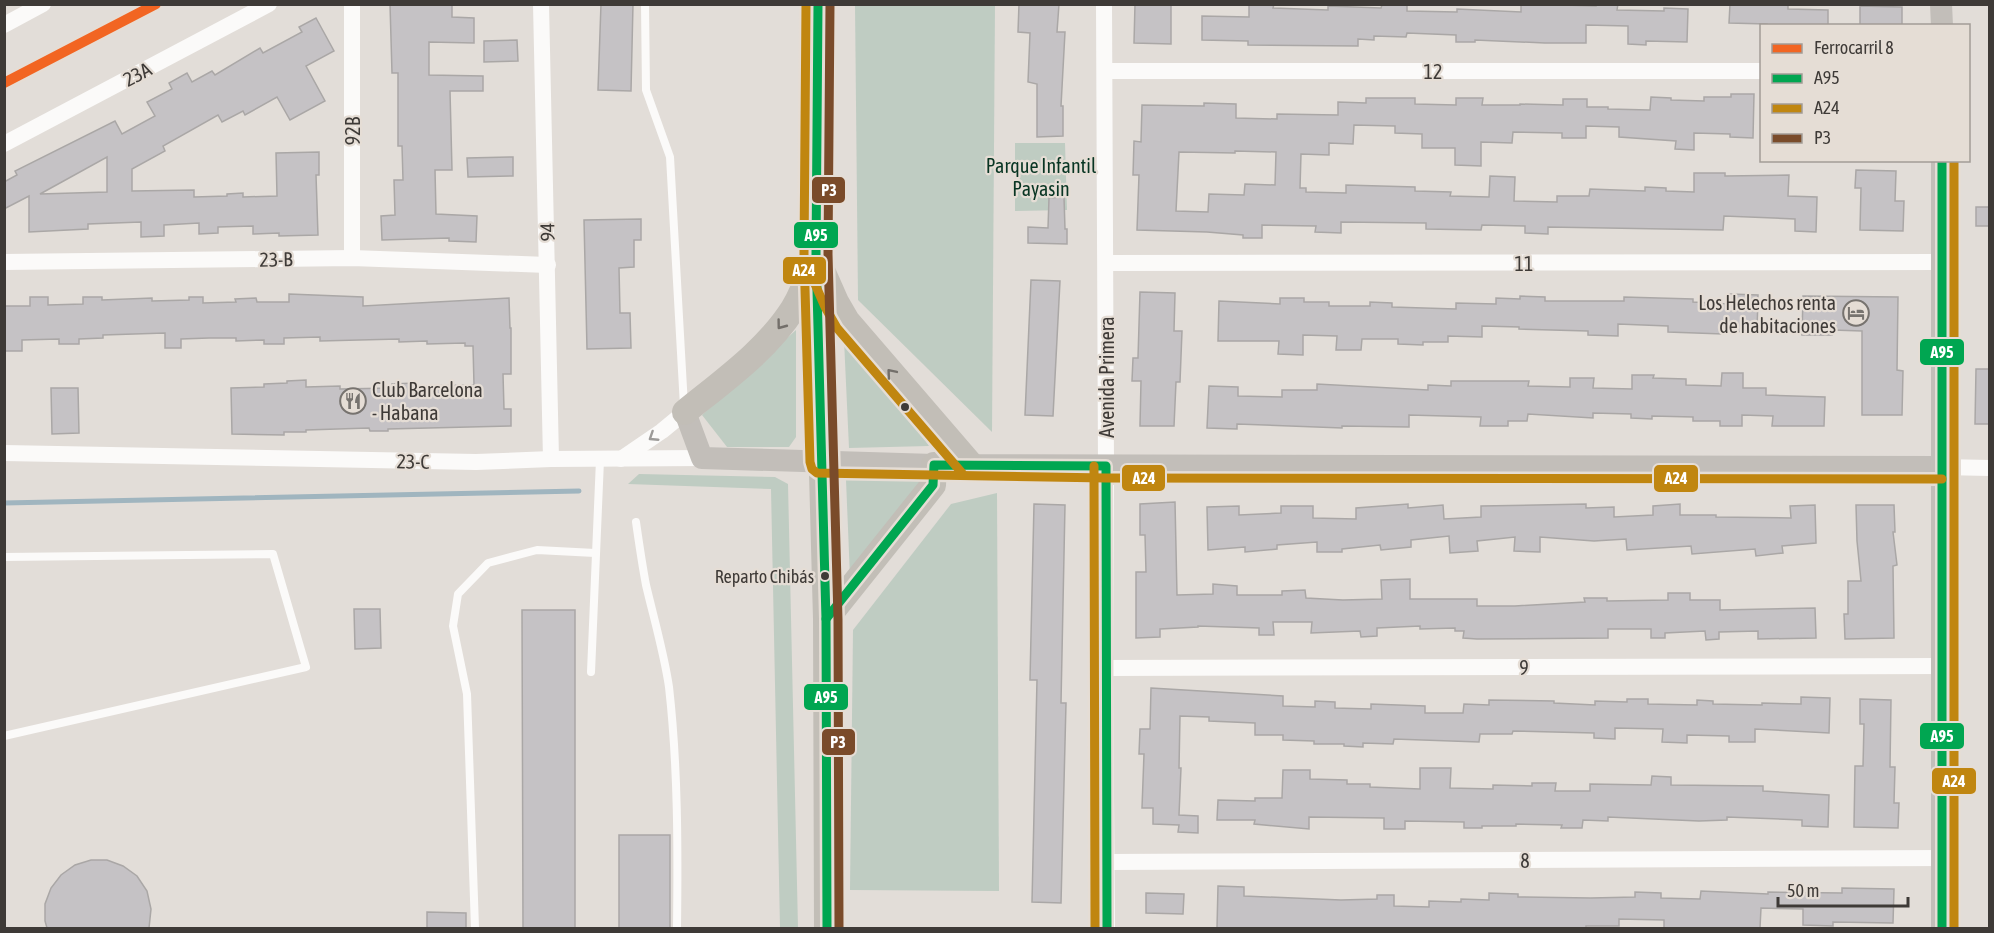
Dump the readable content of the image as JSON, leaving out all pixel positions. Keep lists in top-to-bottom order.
{
  "streets": {
    "street": [
      "12",
      "23A",
      "92B",
      "94",
      "23-B",
      "11",
      "Avenida Primera",
      "23-C",
      "9",
      "8"
    ]
  },
  "crossings": [
    ["12", "Avenida Primera"],
    ["92B", "23-B"],
    ["94", "23-B"],
    ["94", "23-C"],
    ["11", "Avenida Primera"],
    ["Avenida Primera", "23-C"],
    ["Avenida Primera", "9"],
    ["Avenida Primera", "8"]
  ],
  "parks": ["Parque Infantil Payasin"],
  "places": {
    "hotel": ["Los Helechos renta de habitaciones"],
    "restaurant": ["Club Barcelona - Habana"],
    "other": ["Reparto Chibás"]
  },
  "lines": [
    "rail line 8",
    "transit line A95",
    "transit line A24",
    "transit line P3"
  ],
  "legend": [
    "Ferrocarril 8",
    "A95",
    "A24",
    "P3"
  ],
  "scale_bar": "50 m"
}
